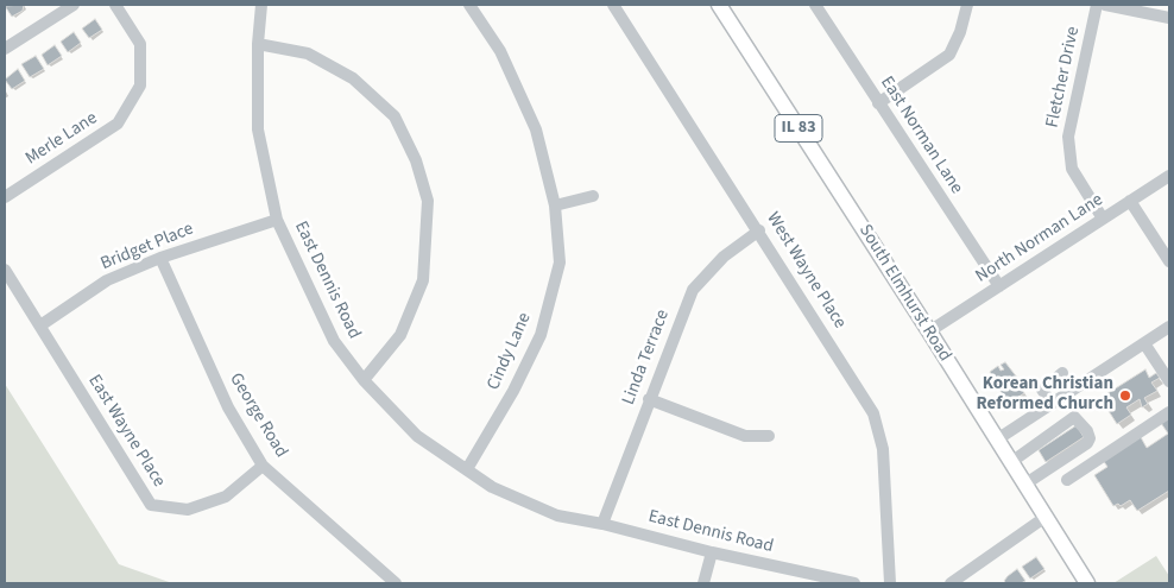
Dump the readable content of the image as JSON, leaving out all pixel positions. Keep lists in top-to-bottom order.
{
  "streets": {
    "main road": ["IL 83", "South Elmhurst Road"],
    "street": [
      "Fletcher Drive",
      "East Norman Lane",
      "Merle Lane",
      "North Norman Lane",
      "Bridget Place",
      "West Wayne Place",
      "East Dennis Road",
      "Cindy Lane",
      "Linda Terrace",
      "George Road",
      "East Wayne Place"
    ]
  },
  "crossings": [
    ["Fletcher Drive", "North Norman Lane"],
    ["East Norman Lane", "North Norman Lane"],
    ["North Norman Lane", "South Elmhurst Road"],
    ["Bridget Place", "East Dennis Road"],
    ["Bridget Place", "George Road"],
    ["Bridget Place", "East Wayne Place"],
    ["West Wayne Place", "Linda Terrace"],
    ["East Dennis Road", "Cindy Lane"],
    ["East Dennis Road", "Linda Terrace"],
    ["George Road", "East Wayne Place"]
  ],
  "places": ["Korean Christian Reformed Church"]
}
